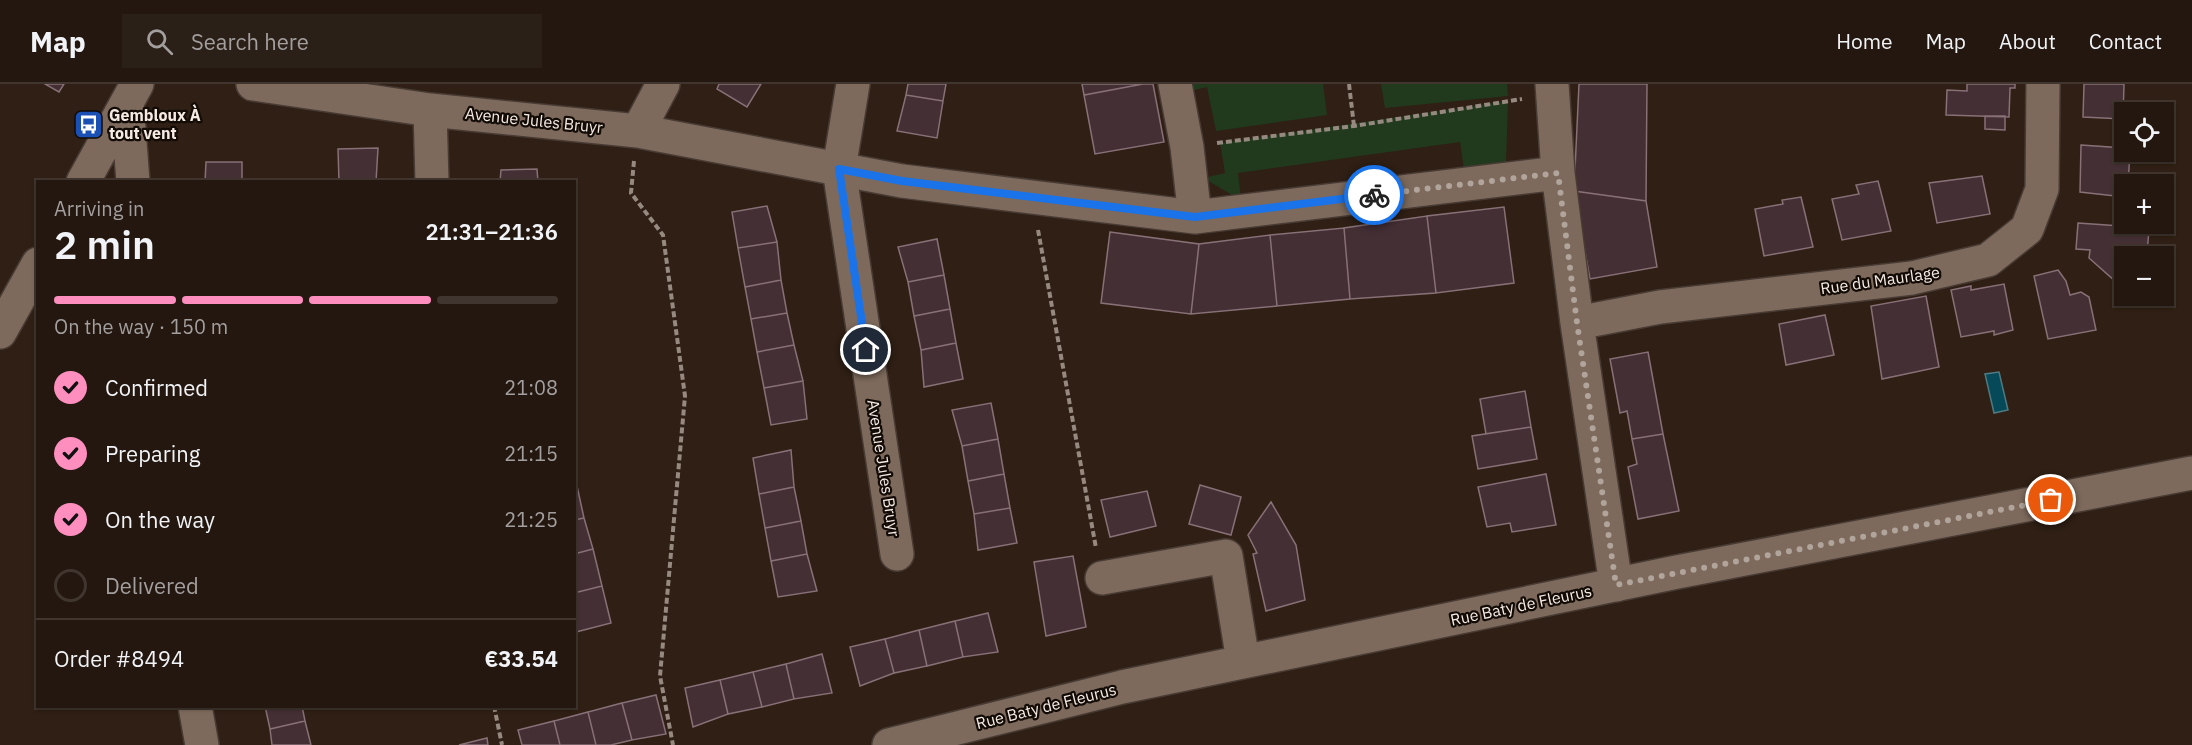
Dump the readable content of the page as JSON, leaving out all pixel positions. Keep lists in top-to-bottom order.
{
  "streets": {
    "street": ["Avenue Jules Bruyr", "Rue du Maurlage", "Rue Baty de Fleurus"]
  },
  "places": {
    "bus stop": ["Gembloux À tout vent"]
  },
  "page": {
    "header": "Map",
    "search": "Search here",
    "nav": [
      "Home",
      "Map",
      "About",
      "Contact"
    ],
    "map_buttons": ["+", "−"],
    "heading": ["2 min", "Arriving in", "21:31–21:36"],
    "panel": ["Order #8494", "€33.54"],
    "bar": "On the way · 150 m",
    "list": [
      ["Confirmed", "21:08"],
      ["Preparing", "21:15"],
      ["On the way", "21:25"],
      "Delivered"
    ]
  }
}
